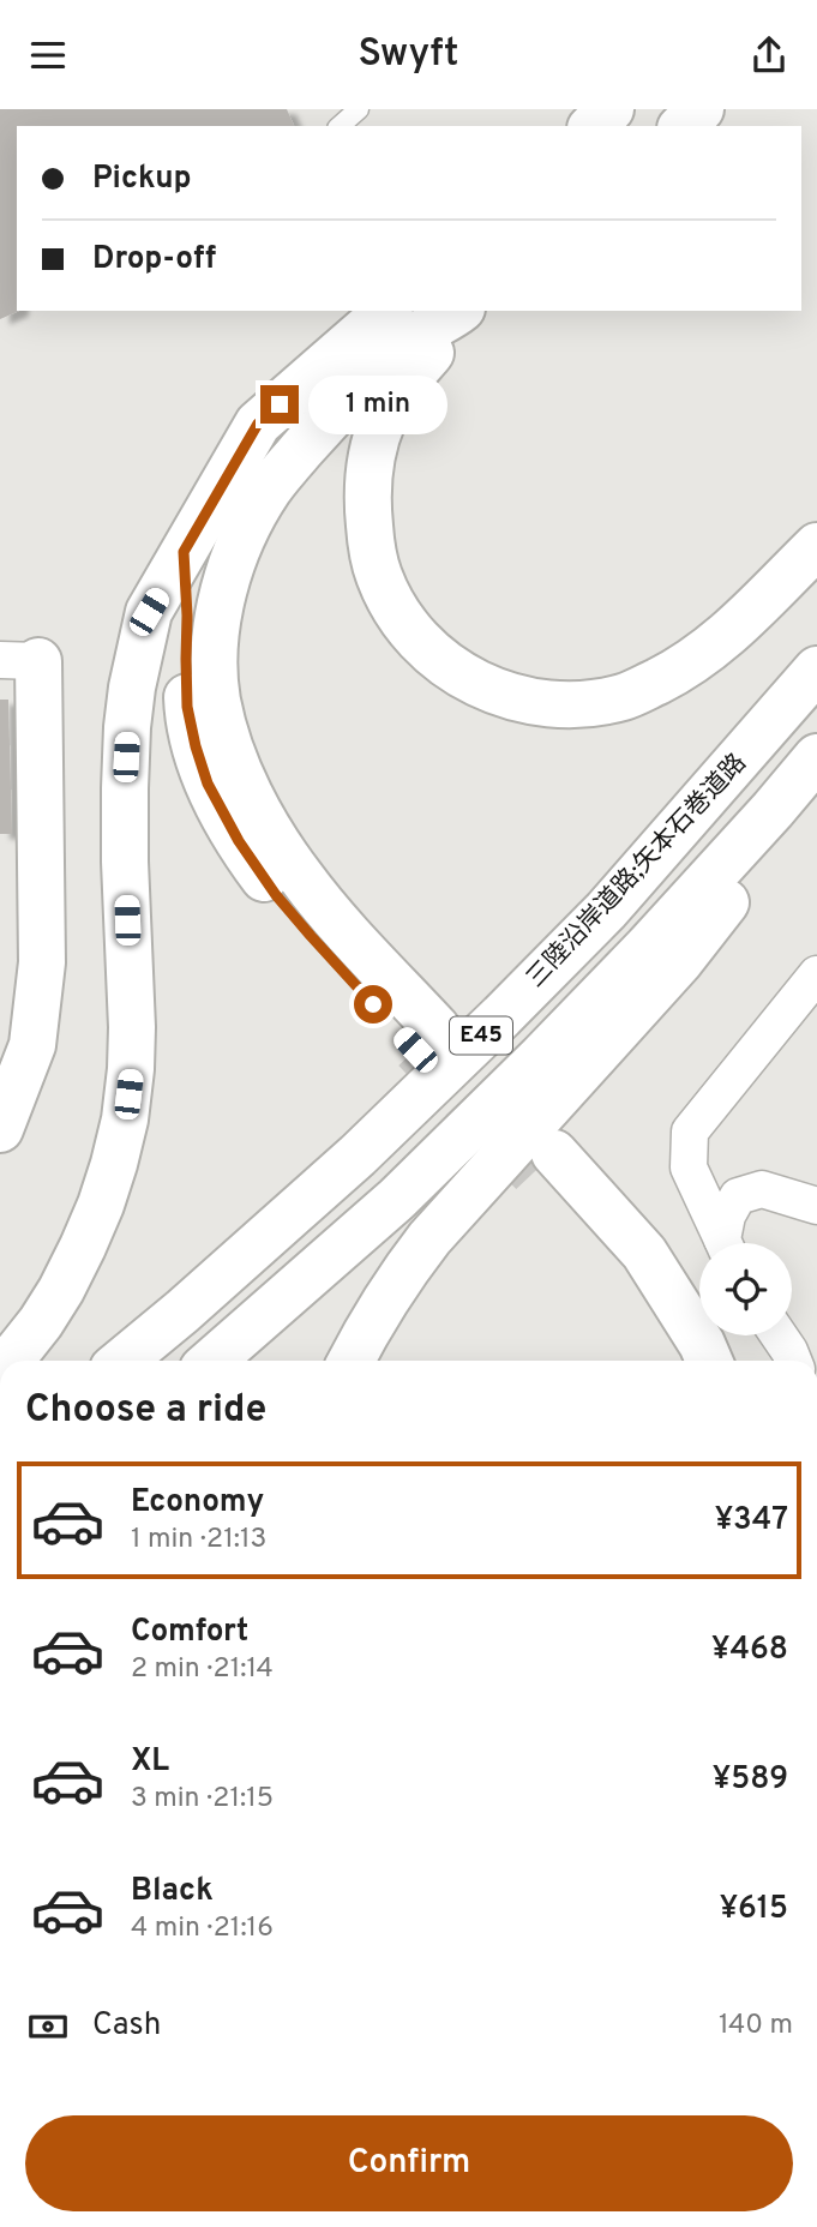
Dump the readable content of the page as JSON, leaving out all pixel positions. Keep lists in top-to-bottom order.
{
  "streets": {
    "main road": ["三陸沿岸道路;矢本石巻道路", "E45"]
  },
  "page": {
    "header": "Swyft",
    "banner": ["Pickup", "Drop-off"],
    "bubble": "1 min",
    "heading": "Choose a ride",
    "list": [
      {
        "name": "Economy",
        "note": "1 min · 21:13",
        "value": "¥347"
      },
      {
        "name": "Comfort",
        "note": "2 min · 21:14",
        "value": "¥468"
      },
      {
        "name": "XL",
        "note": "3 min · 21:15",
        "value": "¥589"
      },
      {
        "name": "Black",
        "note": "4 min · 21:16",
        "value": "¥615"
      }
    ],
    "pay": ["Cash", "140 m"],
    "buttons": "Confirm"
  }
}
